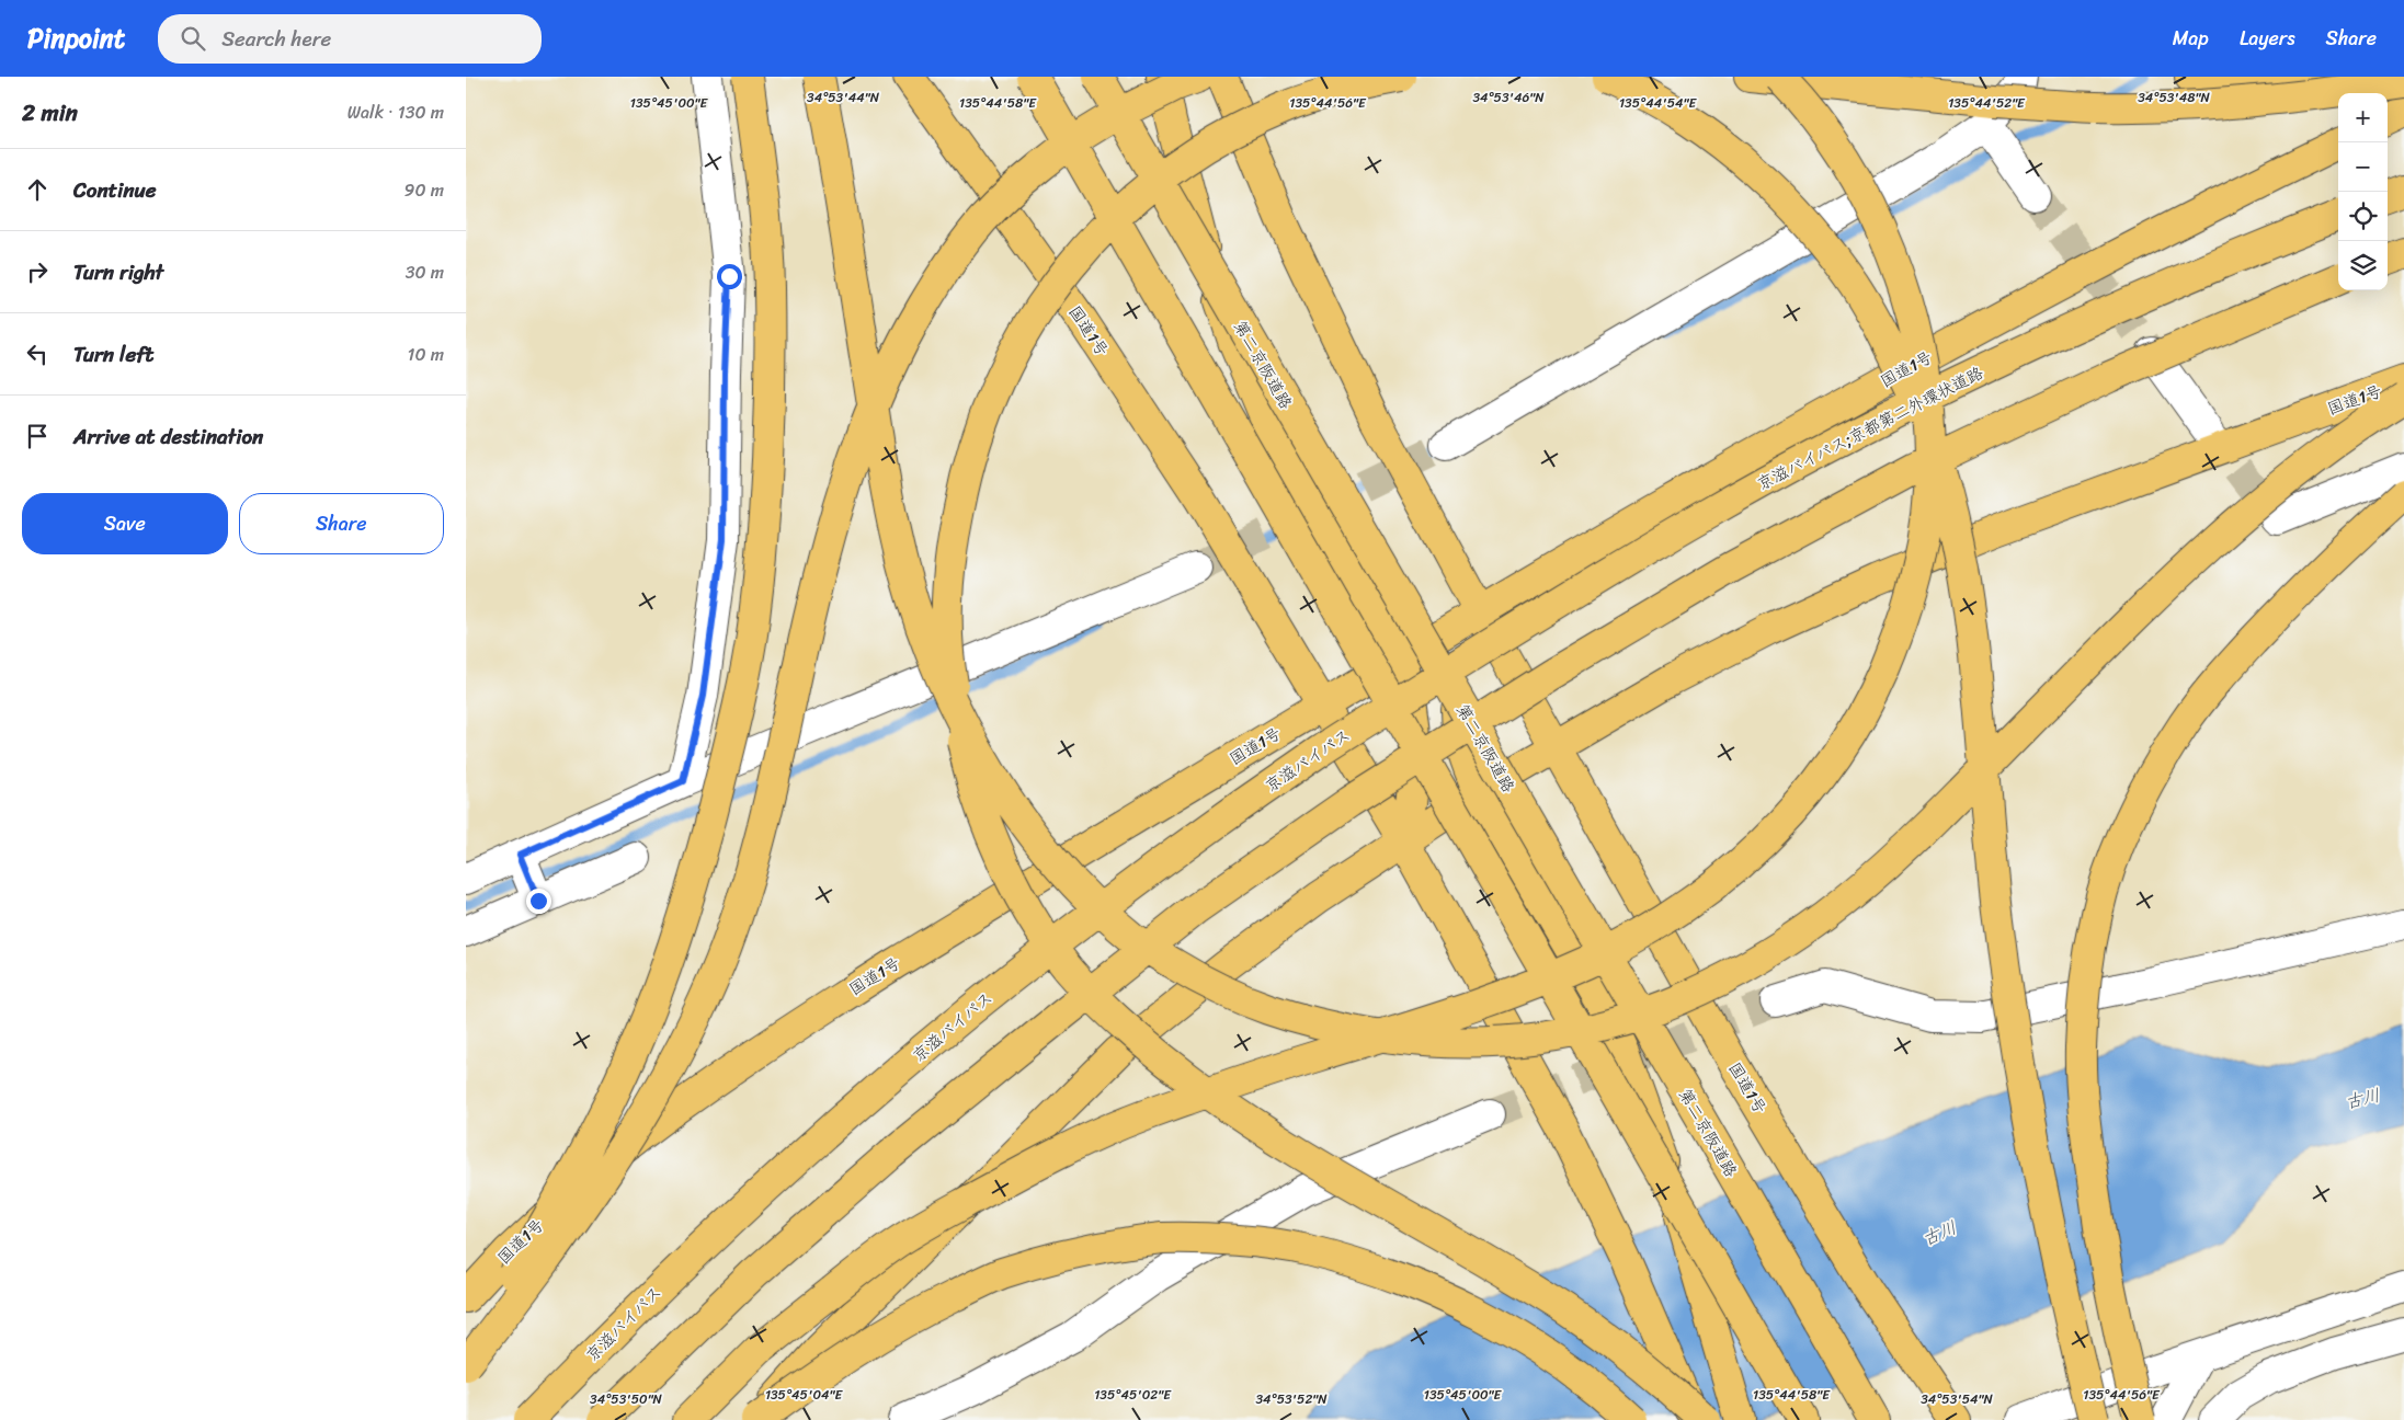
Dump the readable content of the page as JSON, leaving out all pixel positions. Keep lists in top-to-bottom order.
{
  "streets": {
    "highway": [
      "国道1号",
      "第二京阪道路",
      "京滋バイパス;京都第二外環状道路",
      "京滋バイパス"
    ]
  },
  "crossings": [
    ["京滋バイパス;京都第二外環状道路", "京滋バイパス"]
  ],
  "water": ["古川"],
  "page": {
    "header": "Pinpoint",
    "search": "Search here",
    "nav": ["Map", "Layers", "Share"],
    "heading": ["2 min", "Walk · 130 m"],
    "map_buttons": ["+", "−"],
    "list": [
      ["Continue", "90 m"],
      ["Turn right", "30 m"],
      ["Turn left", "10 m"],
      "Arrive at destination"
    ],
    "buttons": ["Save", "Share"]
  },
  "coordinates": [
    "34°53'44\"N",
    "34°53'46\"N",
    "34°53'48\"N",
    "135°45'00\"E",
    "135°44'58\"E",
    "135°44'56\"E",
    "135°44'54\"E",
    "135°44'52\"E",
    "135°45'04\"E",
    "135°45'02\"E",
    "34°53'50\"N",
    "34°53'52\"N",
    "34°53'54\"N"
  ]
}
